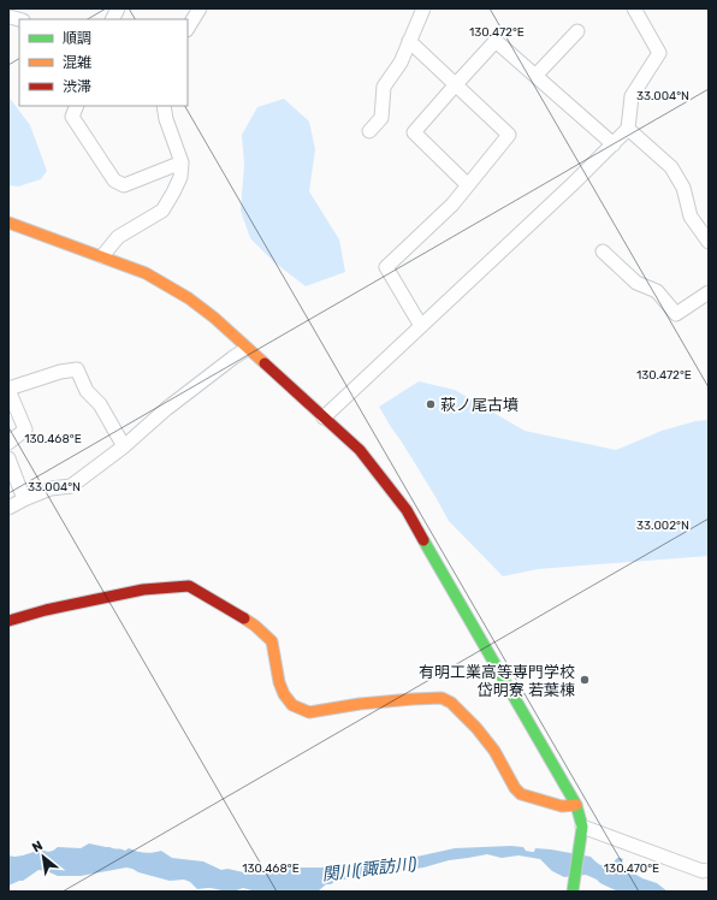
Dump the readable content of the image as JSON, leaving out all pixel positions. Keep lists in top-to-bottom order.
{
  "water": ["関川(諏訪川)"],
  "places": ["萩ノ尾古墳", "有明工業高等専門学校 岱明寮 若葉棟"],
  "legend": ["順調", "混雑", "渋滞"],
  "north": "top left",
  "coordinates": [
    "130.472°E",
    "33.004°N",
    "130.468°E",
    "33.002°N",
    "130.470°E"
  ]
}
